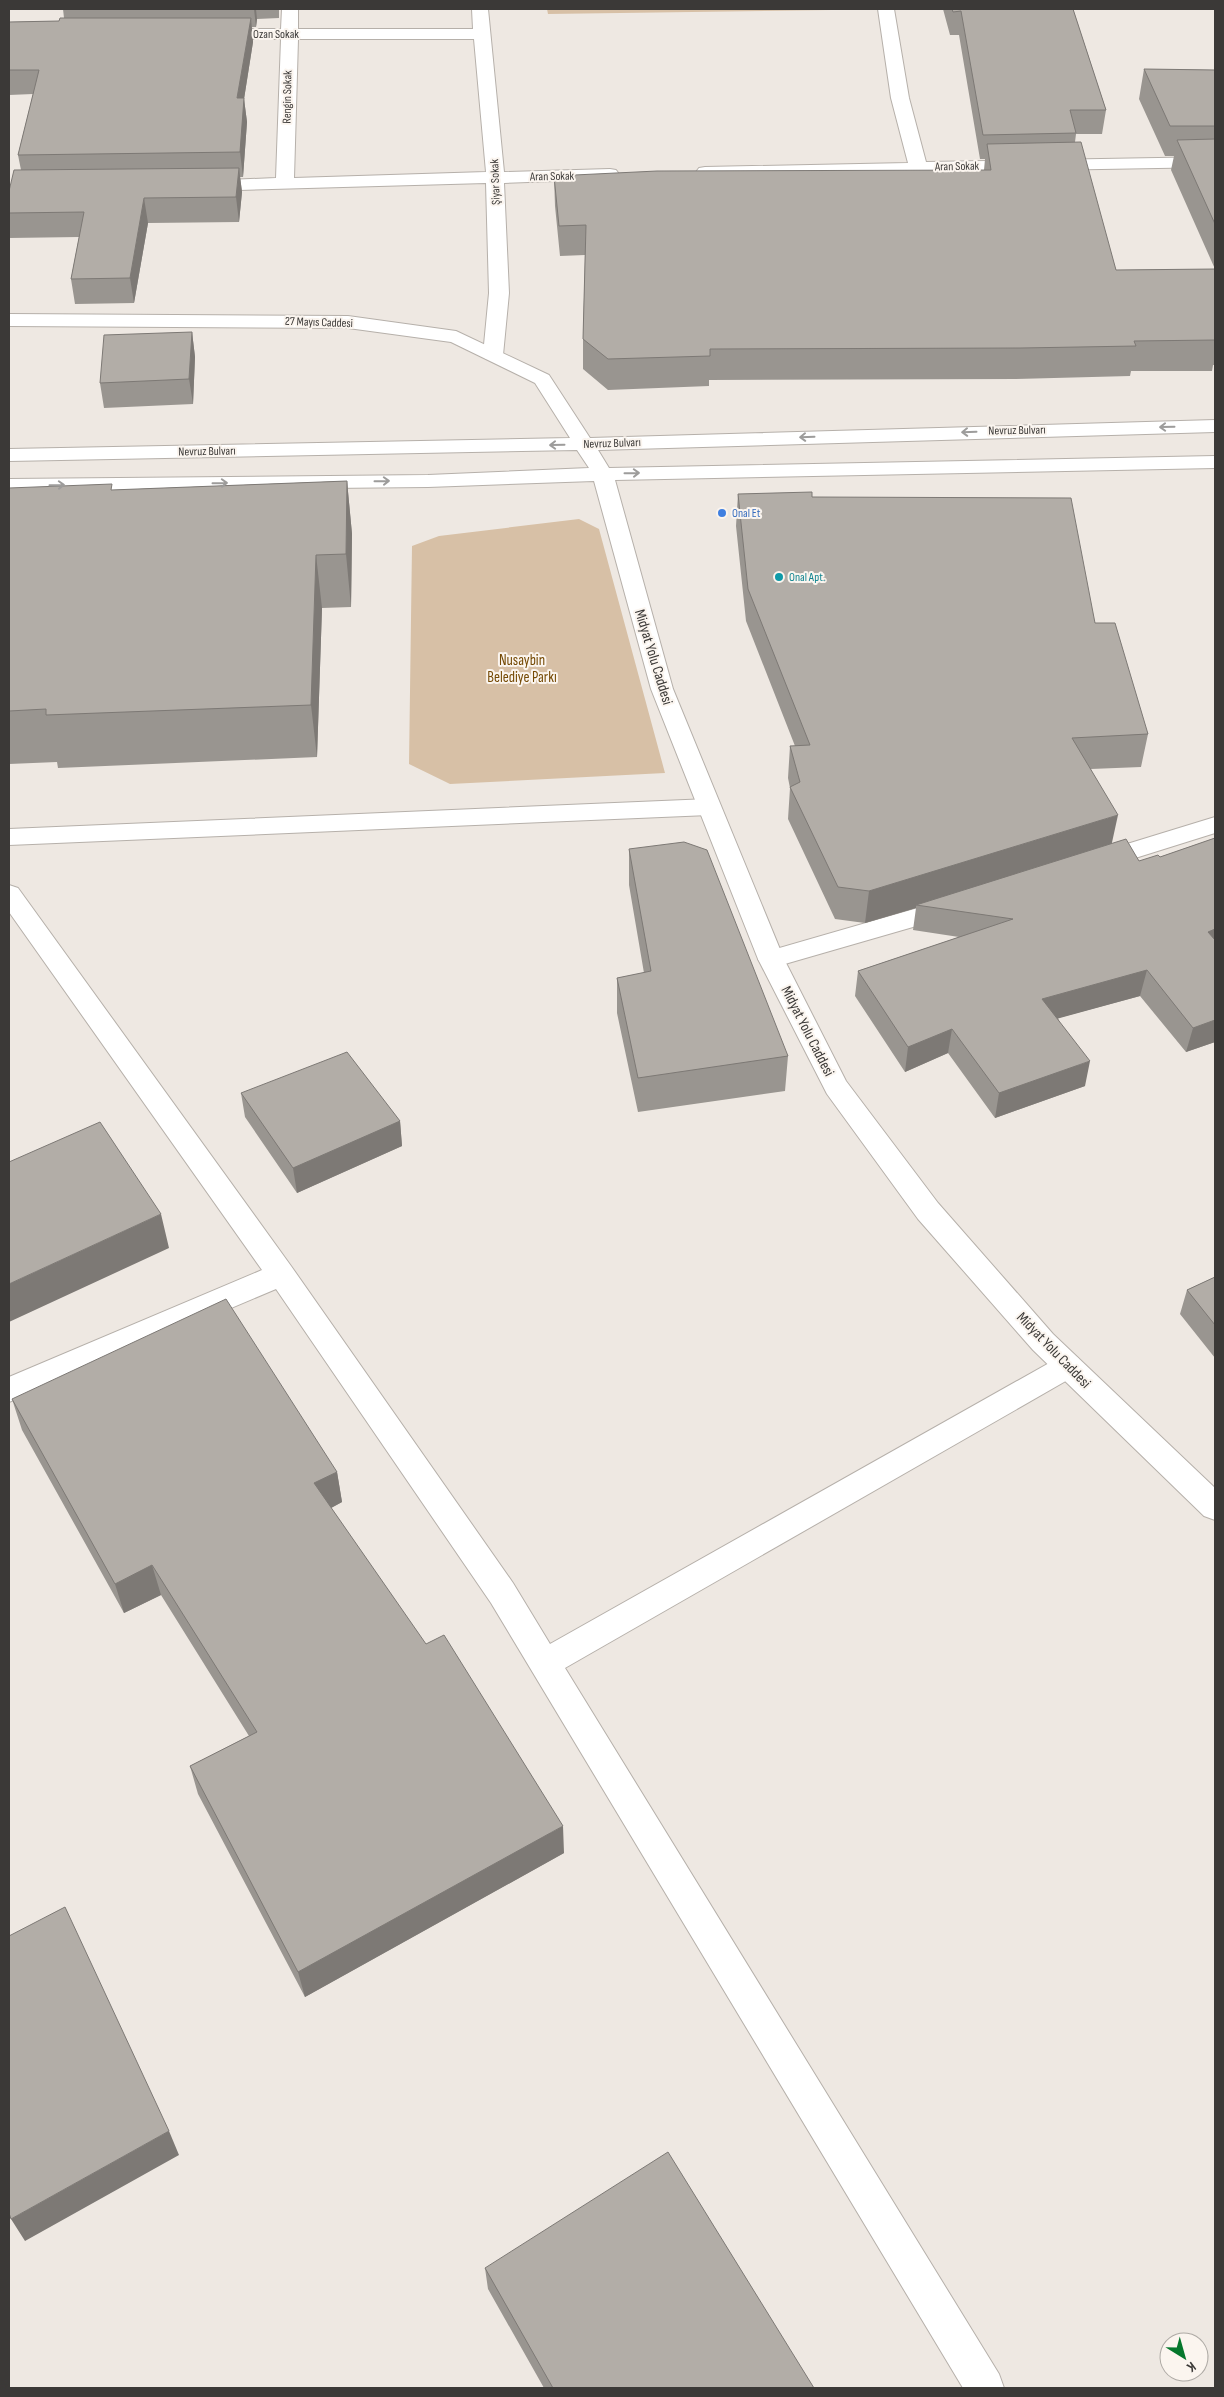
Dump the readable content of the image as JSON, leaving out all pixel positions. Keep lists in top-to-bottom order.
{
  "streets": {
    "street": [
      "Ozan Sokak",
      "Rengin Sokak",
      "Aran Sokak",
      "Şiyar Sokak",
      "27 Mayıs Caddesi",
      "Nevruz Bulvarı",
      "Midyat Yolu Caddesi"
    ]
  },
  "crossings": [
    ["Ozan Sokak", "Rengin Sokak"],
    ["Ozan Sokak", "Şiyar Sokak"],
    ["Rengin Sokak", "Aran Sokak"],
    ["Aran Sokak", "Şiyar Sokak"],
    ["Şiyar Sokak", "27 Mayıs Caddesi"],
    ["27 Mayıs Caddesi", "Nevruz Bulvarı"],
    ["27 Mayıs Caddesi", "Midyat Yolu Caddesi"],
    ["Nevruz Bulvarı", "Midyat Yolu Caddesi"]
  ],
  "parks": ["Nusaybin Belediye Parkı"],
  "places": ["Onal Et", "Onal Apt."],
  "north": "bottom right"
}
